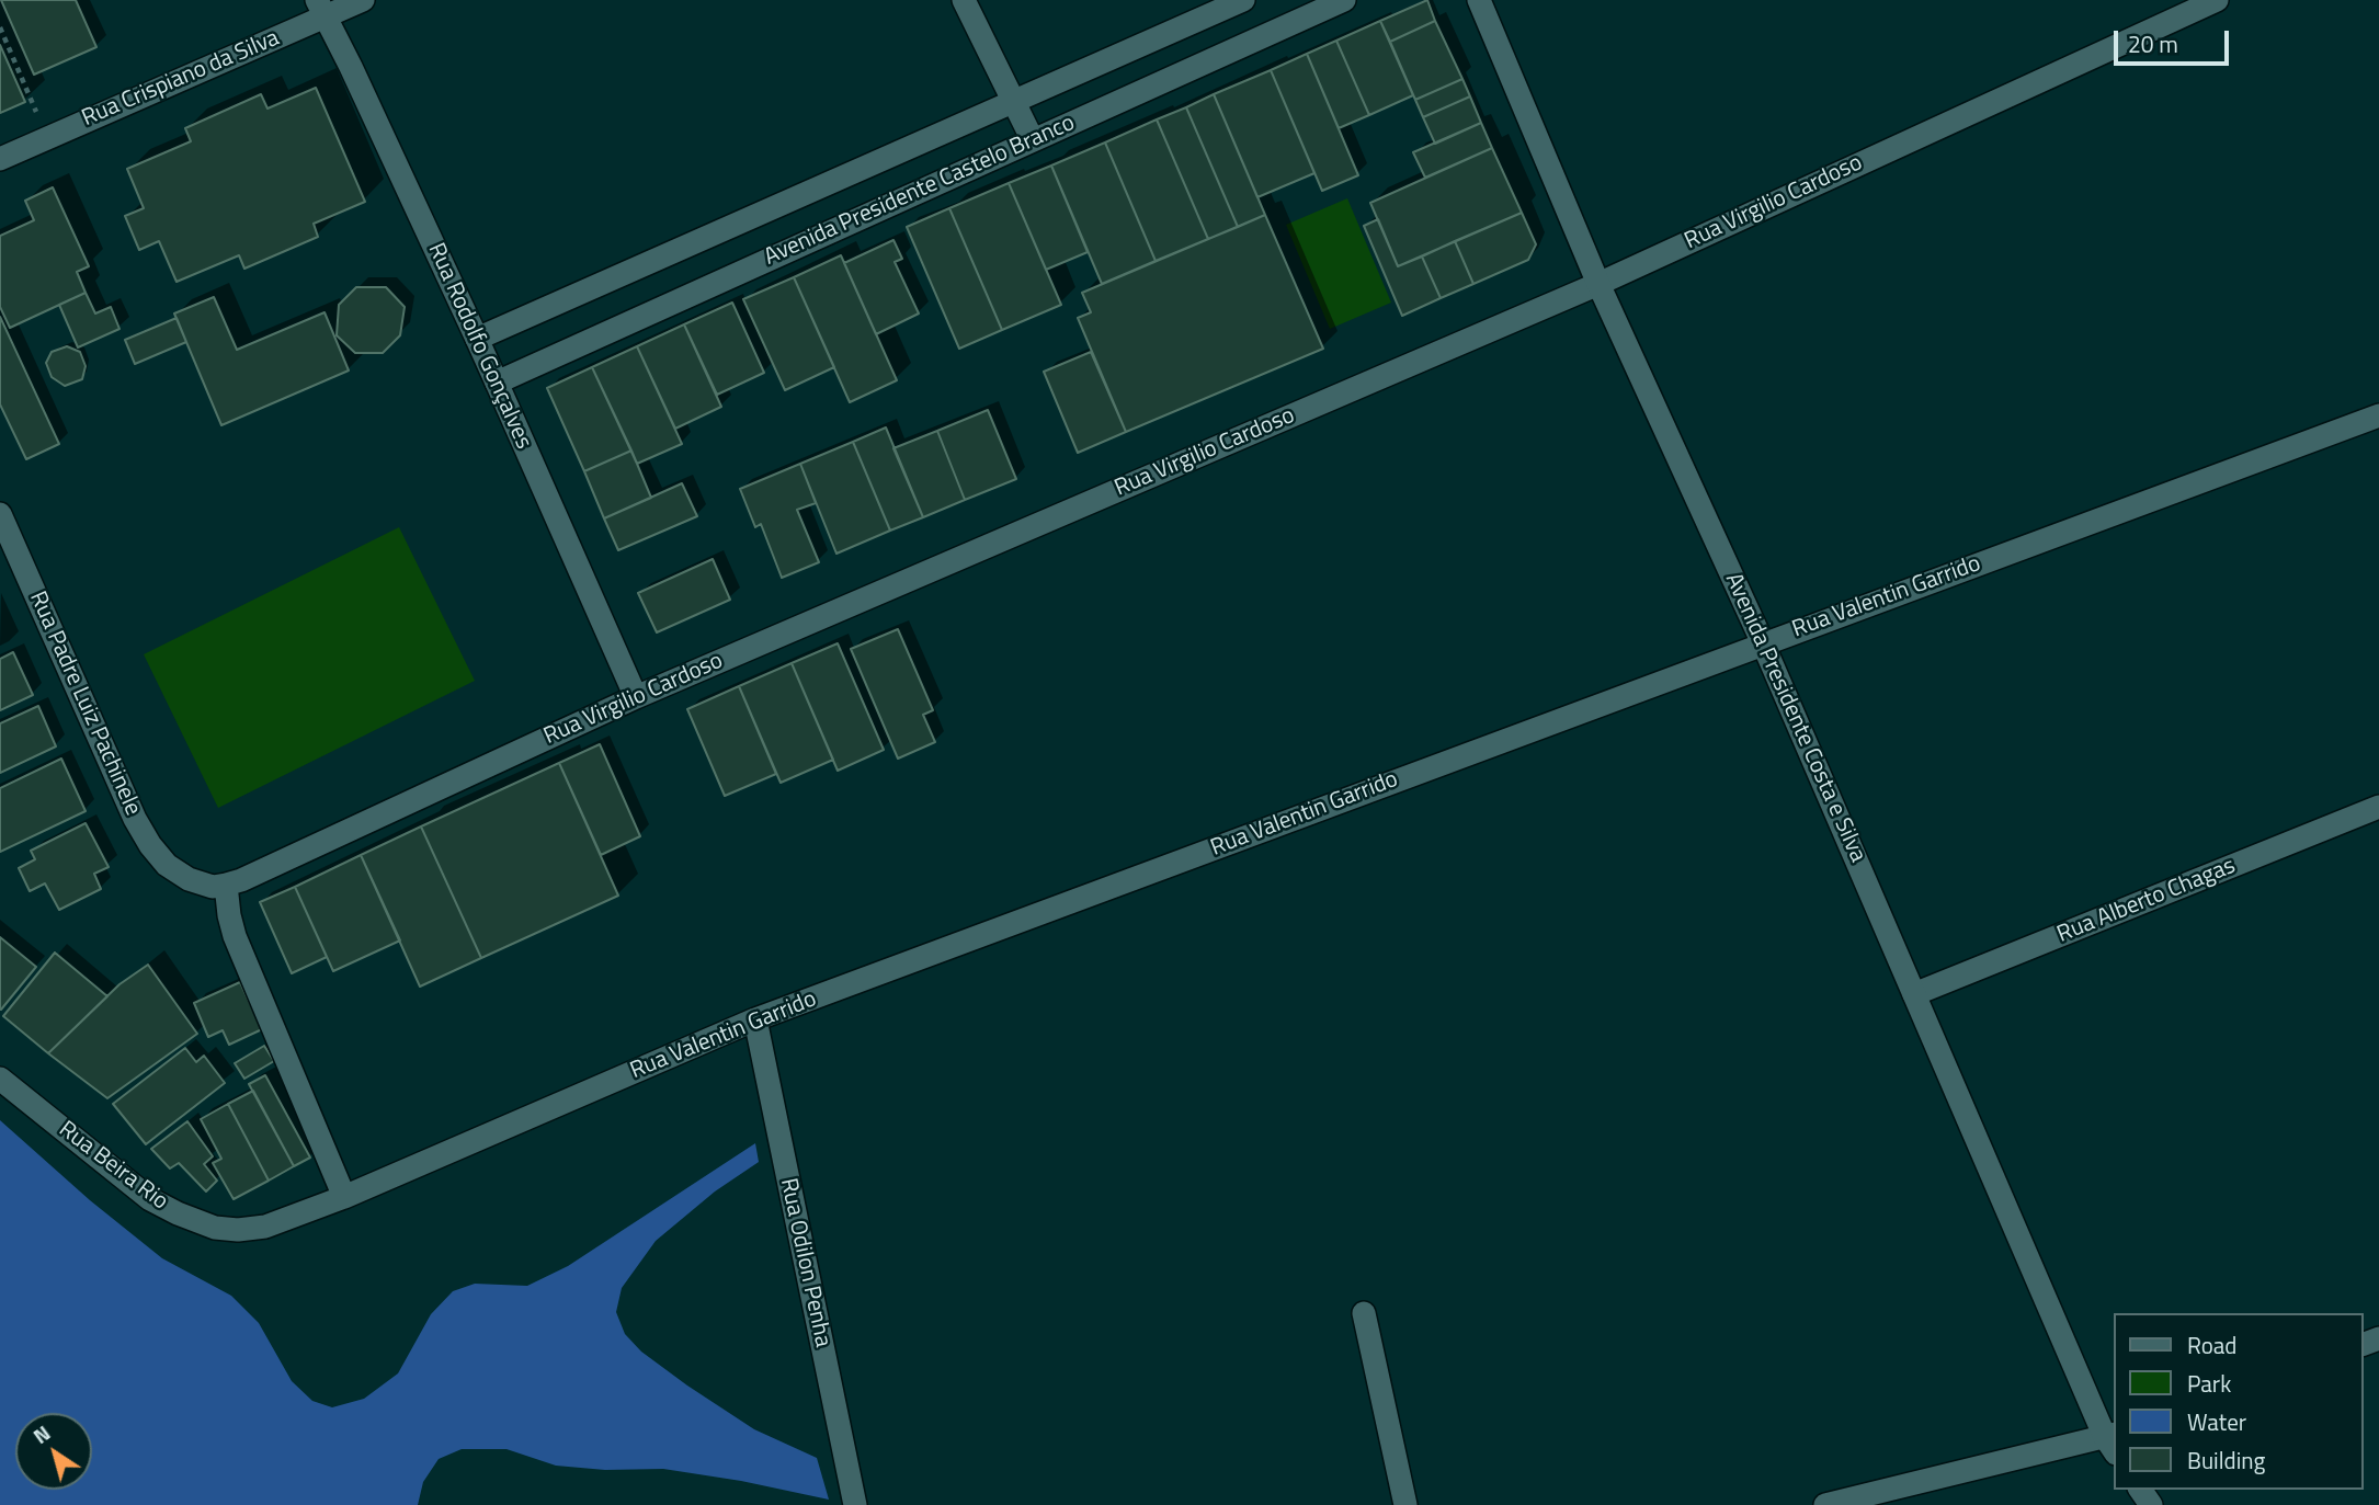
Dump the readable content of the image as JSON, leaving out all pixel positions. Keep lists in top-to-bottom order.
{
  "streets": {
    "street": [
      "Rua Crispiano da Silva",
      "Avenida Presidente Castelo Branco",
      "Rua Virgilio Cardoso",
      "Rua Rodolfo Gonçalves",
      "Rua Valentin Garrido",
      "Rua Padre Luiz Pachinele",
      "Avenida Presidente Costa e Silva",
      "Rua Alberto Chagas",
      "Rua Beira Rio",
      "Rua Odilon Penha"
    ]
  },
  "crossings": [
    ["Rua Crispiano da Silva", "Rua Rodolfo Gonçalves"],
    ["Avenida Presidente Castelo Branco", "Rua Rodolfo Gonçalves"],
    ["Rua Virgilio Cardoso", "Rua Rodolfo Gonçalves"],
    ["Rua Virgilio Cardoso", "Rua Padre Luiz Pachinele"],
    ["Rua Virgilio Cardoso", "Avenida Presidente Costa e Silva"],
    ["Rua Valentin Garrido", "Avenida Presidente Costa e Silva"],
    ["Rua Valentin Garrido", "Rua Beira Rio"],
    ["Rua Valentin Garrido", "Rua Odilon Penha"],
    ["Avenida Presidente Costa e Silva", "Rua Alberto Chagas"]
  ],
  "legend": [
    "Road",
    "Park",
    "Water",
    "Building"
  ],
  "scale_bar": "20 m",
  "north": "top left"
}
